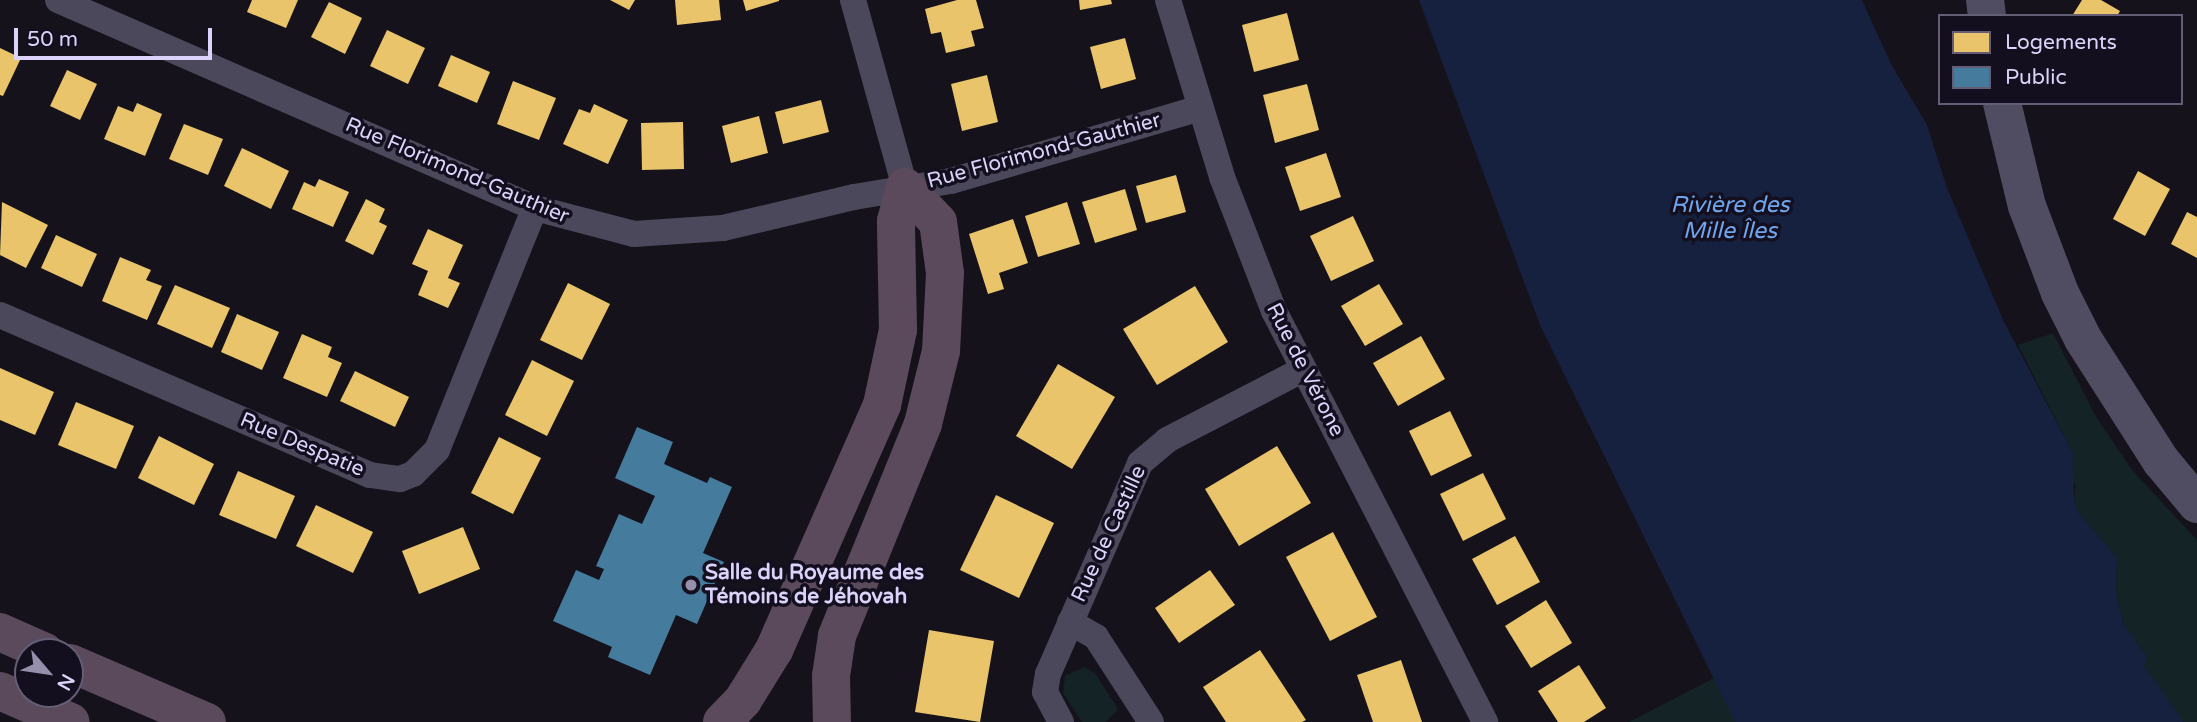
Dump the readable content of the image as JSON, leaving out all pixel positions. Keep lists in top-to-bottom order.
{
  "streets": {
    "street": [
      "Rue Florimond-Gauthier",
      "Rue de Vérone",
      "Rue Despatie",
      "Rue de Castille"
    ]
  },
  "crossings": [
    ["Rue Florimond-Gauthier", "Rue de Vérone"],
    ["Rue Florimond-Gauthier", "Rue Despatie"],
    ["Rue de Vérone", "Rue de Castille"]
  ],
  "water": ["Rivière des Mille Îles"],
  "places": ["Salle du Royaume des Témoins de Jéhovah"],
  "legend": ["Logements", "Public"],
  "scale_bar": "50 m",
  "north": "bottom right"
}
